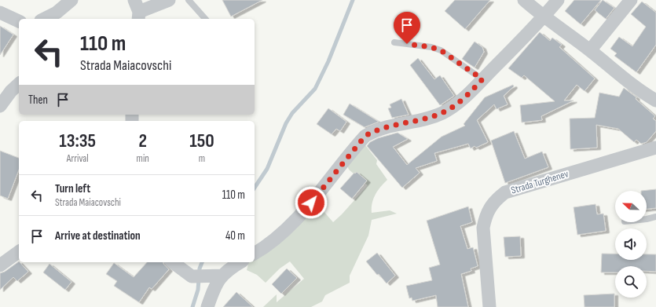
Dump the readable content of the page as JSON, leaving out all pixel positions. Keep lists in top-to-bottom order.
{
  "streets": {
    "street": ["Strada Turghenev"]
  },
  "north": "left",
  "page": {
    "turn": ["110 m", "Strada Maiacovschi"],
    "then": "Then",
    "eta": [
      "13:35",
      "Arrival",
      "2",
      "min",
      "150",
      "m"
    ],
    "list": [
      {
        "name": "Turn left",
        "note": "Strada Maiacovschi",
        "value": "110 m"
      },
      {
        "name": "Arrive at destination",
        "value": "40 m"
      }
    ]
  }
}
